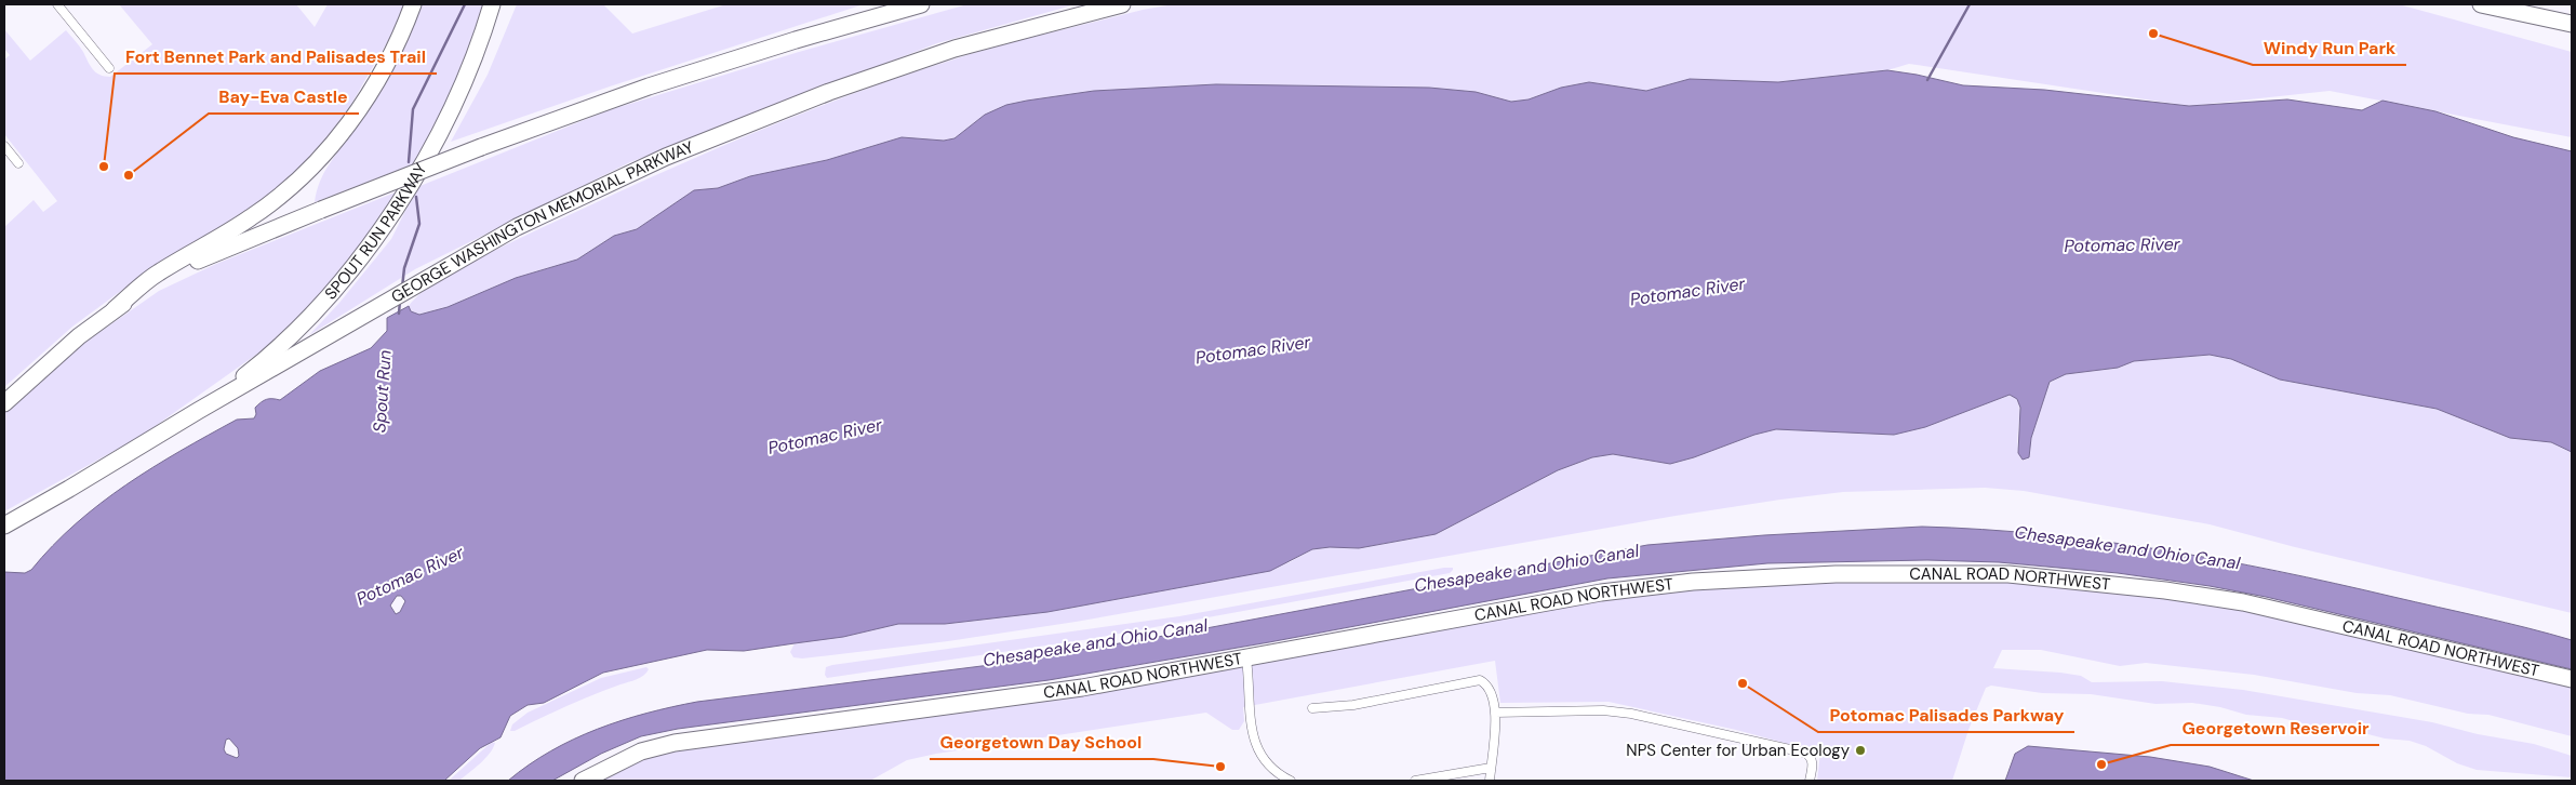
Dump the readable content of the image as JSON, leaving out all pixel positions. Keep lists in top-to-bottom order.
{
  "streets": {
    "highway": ["GEORGE WASHINGTON MEMORIAL PARKWAY", "SPOUT RUN PARKWAY", "CANAL ROAD NORTHWEST"]
  },
  "crossings": [
    ["GEORGE WASHINGTON MEMORIAL PARKWAY", "SPOUT RUN PARKWAY"]
  ],
  "water": ["Potomac River", "Spout Run", "Chesapeake and Ohio Canal"],
  "places": [
    "Windy Run Park",
    "Fort Bennet Park and Palisades Trail",
    "Bay-Eva Castle",
    "Potomac Palisades Parkway",
    "NPS Center for Urban Ecology",
    "Georgetown Reservoir",
    "Georgetown Day School"
  ]
}
